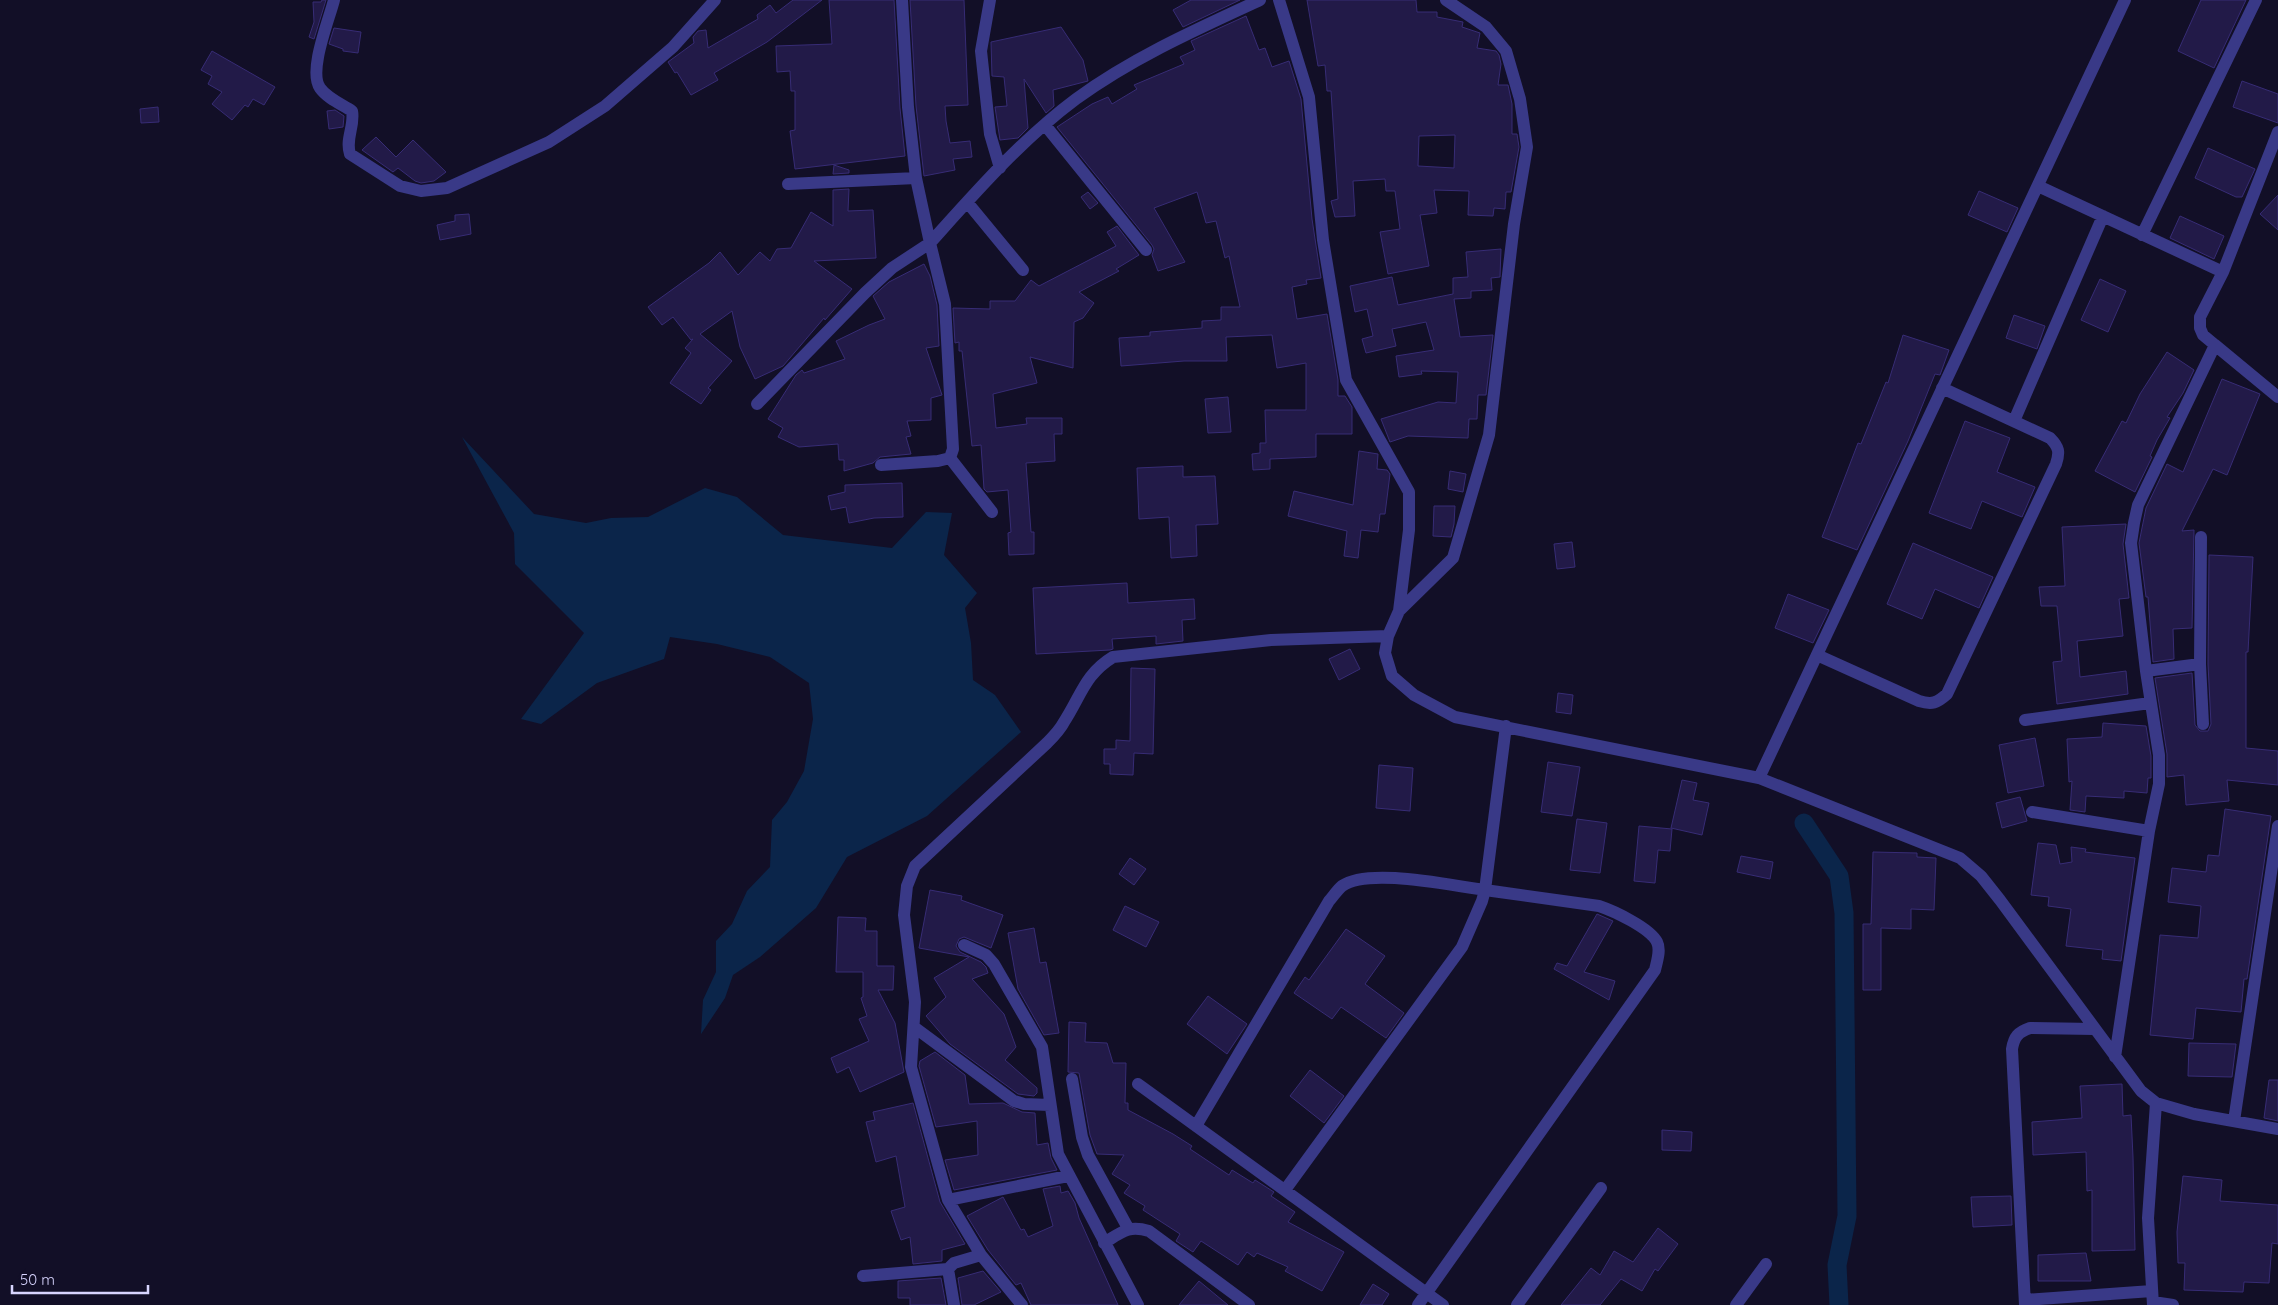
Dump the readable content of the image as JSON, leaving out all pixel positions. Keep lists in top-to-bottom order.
{
  "scale_bar": "50 m"
}
